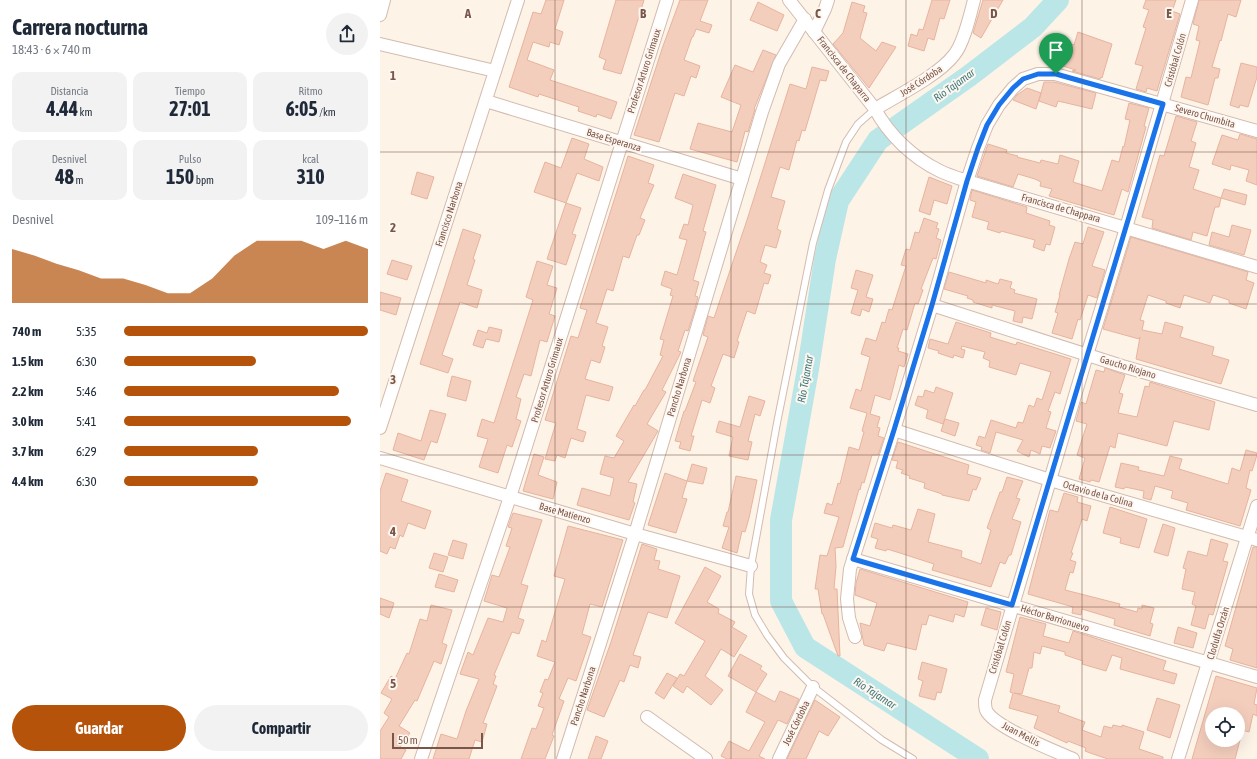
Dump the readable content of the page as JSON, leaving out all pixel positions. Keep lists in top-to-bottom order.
{
  "streets": {
    "street": [
      "Cristóbal Colón",
      "Francisca de Chaparra",
      "Profesor Arturo Grimaux",
      "José Córdoba",
      "Severo Chumbita",
      "Base Esperanza",
      "Francisca de Chappara",
      "Francisco Narbona",
      "Gaucho Riojano",
      "Pancho Narbona",
      "Octavio de la Colina",
      "Base Matienzo",
      "Héctor Barrionuevo",
      "Clodulfa Orzán",
      "Juan Mellis"
    ]
  },
  "crossings": [
    ["Cristóbal Colón", "Severo Chumbita"],
    ["Cristóbal Colón", "Francisca de Chappara"],
    ["Cristóbal Colón", "Gaucho Riojano"],
    ["Cristóbal Colón", "Octavio de la Colina"],
    ["Cristóbal Colón", "Héctor Barrionuevo"],
    ["Cristóbal Colón", "Juan Mellis"],
    ["Francisca de Chaparra", "José Córdoba"],
    ["Francisca de Chaparra", "Francisca de Chappara"],
    ["Francisca de Chaparra", "Pancho Narbona"],
    ["Profesor Arturo Grimaux", "Base Esperanza"],
    ["Profesor Arturo Grimaux", "Base Matienzo"],
    ["Severo Chumbita", "Francisca de Chappara"],
    ["Base Esperanza", "Francisco Narbona"],
    ["Base Esperanza", "Pancho Narbona"],
    ["Pancho Narbona", "Base Matienzo"],
    ["Octavio de la Colina", "Clodulfa Orzán"],
    ["Héctor Barrionuevo", "Clodulfa Orzán"]
  ],
  "water": ["Río Tajamar"],
  "scale_bar": "50 m",
  "page": {
    "heading": ["Carrera nocturna", "18:43 · 6 × 740 m"],
    "stats": [
      ["Distancia", "4.44 km"],
      ["Tiempo", "27:01"],
      ["Ritmo", "6:05 /km"],
      ["Desnivel", "48 m"],
      ["Pulso", "150 bpm"],
      ["kcal", "310"]
    ],
    "chart": ["Desnivel", "109–116 m"],
    "list": [
      {
        "name": "740 m",
        "note": "5:35"
      },
      {
        "name": "1.5 km",
        "note": "6:30"
      },
      {
        "name": "2.2 km",
        "note": "5:46"
      },
      {
        "name": "3.0 km",
        "note": "5:41"
      },
      {
        "name": "3.7 km",
        "note": "6:29"
      },
      {
        "name": "4.4 km",
        "note": "6:30"
      }
    ],
    "buttons": ["Guardar", "Compartir"],
    "scale": "50 m"
  },
  "grid": {
    "columns": [
      "A",
      "B",
      "C",
      "D",
      "E"
    ],
    "rows": [
      "1",
      "2",
      "3",
      "4",
      "5"
    ]
  }
}
